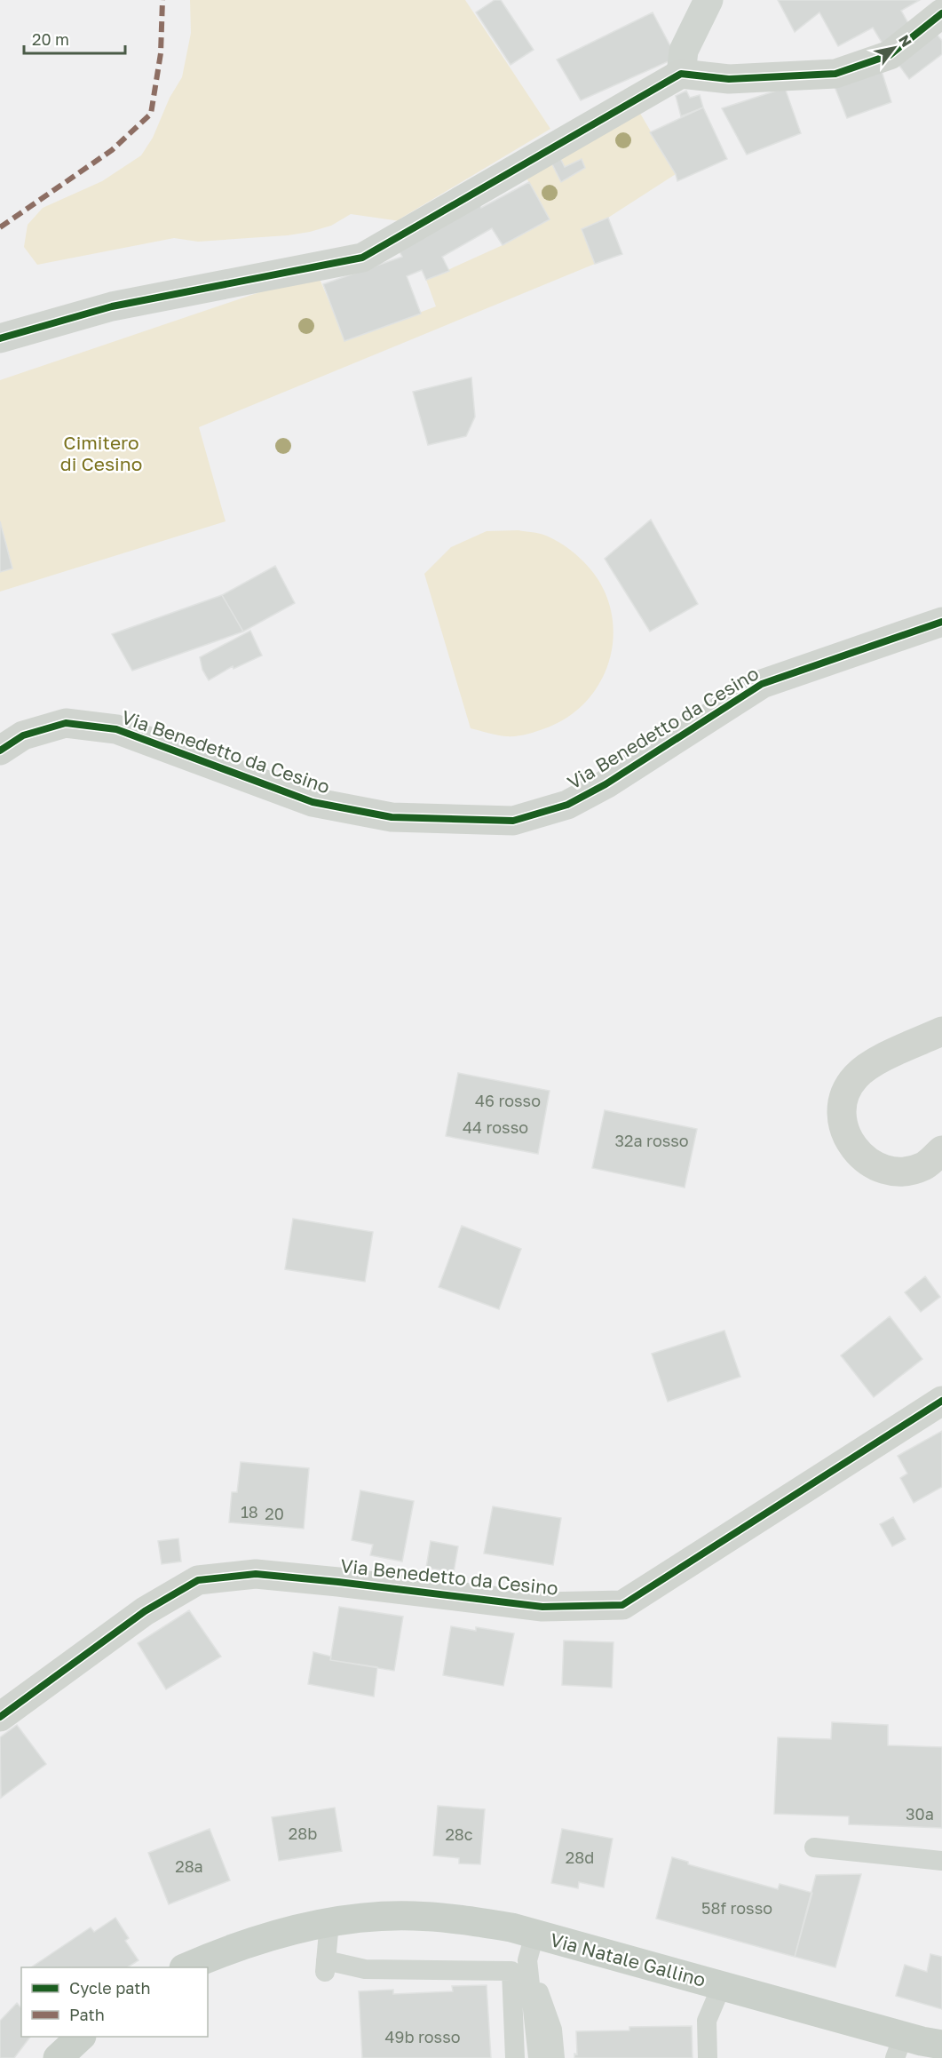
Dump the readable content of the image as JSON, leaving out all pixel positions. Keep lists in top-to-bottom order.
{
  "streets": {
    "main road": ["Via Natale Gallino"],
    "street": ["Via Benedetto da Cesino"]
  },
  "parks": ["Cimitero di Cesino"],
  "house_numbers": [
    "46 rosso",
    "44 rosso",
    "32a rosso",
    "18",
    "20",
    "30a",
    "28b",
    "28c",
    "28d",
    "28a",
    "58f rosso",
    "49b rosso"
  ],
  "legend": ["Cycle path", "Path"],
  "scale_bar": "20 m",
  "north": "top right"
}
